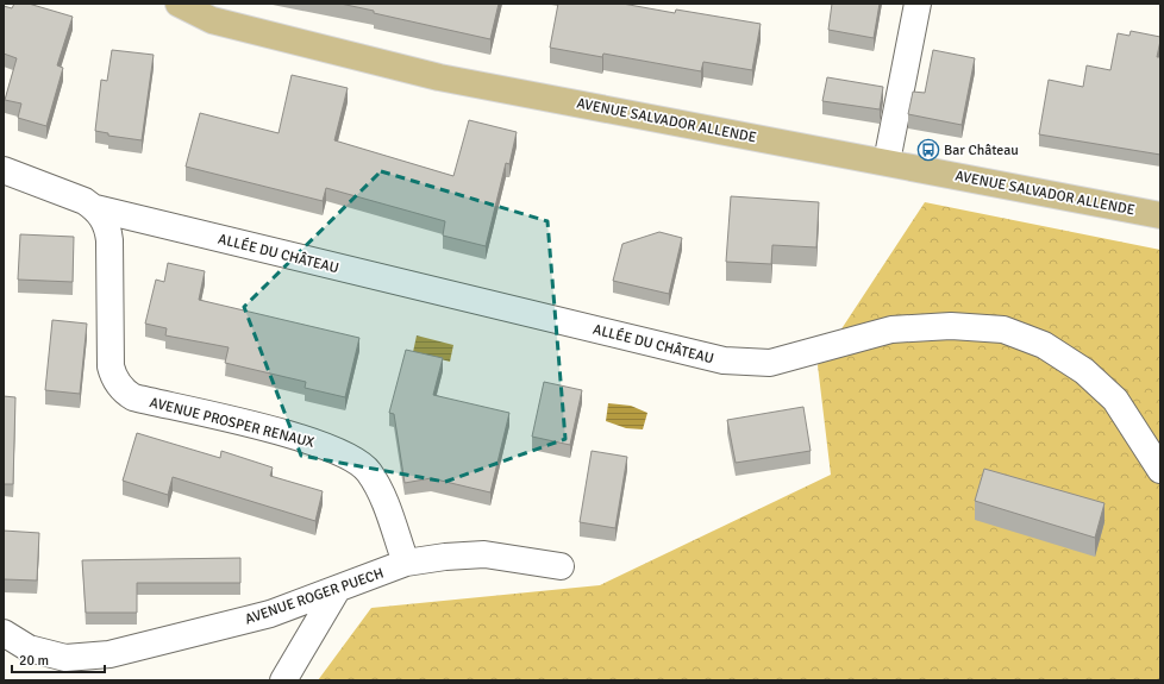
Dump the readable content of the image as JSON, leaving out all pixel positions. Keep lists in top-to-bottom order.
{
  "streets": {
    "main road": ["AVENUE SALVADOR ALLENDE"],
    "street": ["ALLÉE DU CHÂTEAU", "AVENUE PROSPER RENAUX", "AVENUE ROGER PUECH"]
  },
  "crossings": [
    ["ALLÉE DU CHÂTEAU", "AVENUE PROSPER RENAUX"],
    ["AVENUE PROSPER RENAUX", "AVENUE ROGER PUECH"]
  ],
  "places": {
    "bus stop": ["Bar Château"]
  },
  "scale_bar": "20 m"
}
